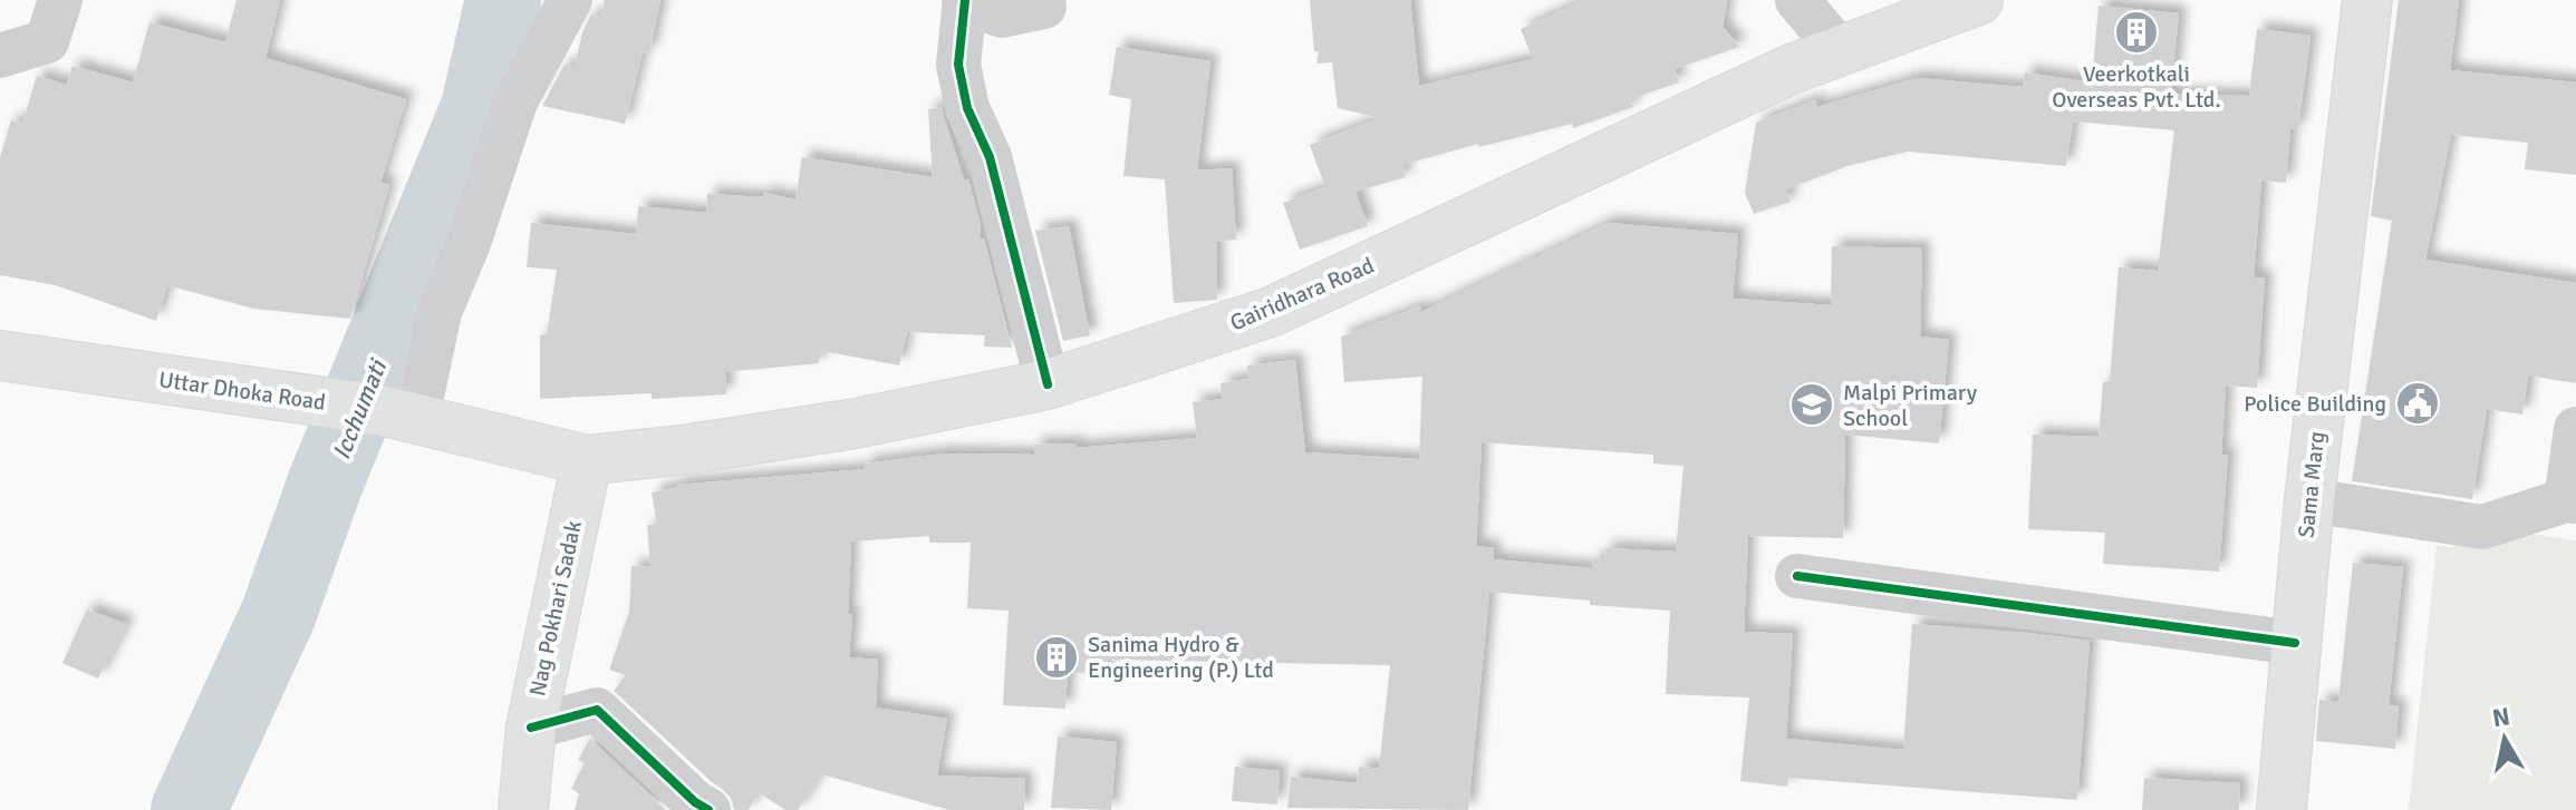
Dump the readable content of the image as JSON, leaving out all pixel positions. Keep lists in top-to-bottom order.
{
  "streets": {
    "main road": [
      "Gairidhara Road",
      "Uttar Dhoka Road",
      "Sama Marg",
      "Nag Pokhari Sadak"
    ]
  },
  "crossings": [
    ["Gairidhara Road", "Uttar Dhoka Road"],
    ["Gairidhara Road", "Nag Pokhari Sadak"],
    ["Uttar Dhoka Road", "Nag Pokhari Sadak"]
  ],
  "water": ["Icchumati"],
  "places": {
    "building": ["Veerkotkali Overseas Pvt. Ltd.", "Sanima Hydro & Engineering (P.) Ltd"],
    "public building": ["Police Building"],
    "school or university": ["Malpi Primary School"]
  },
  "north": "top"
}
